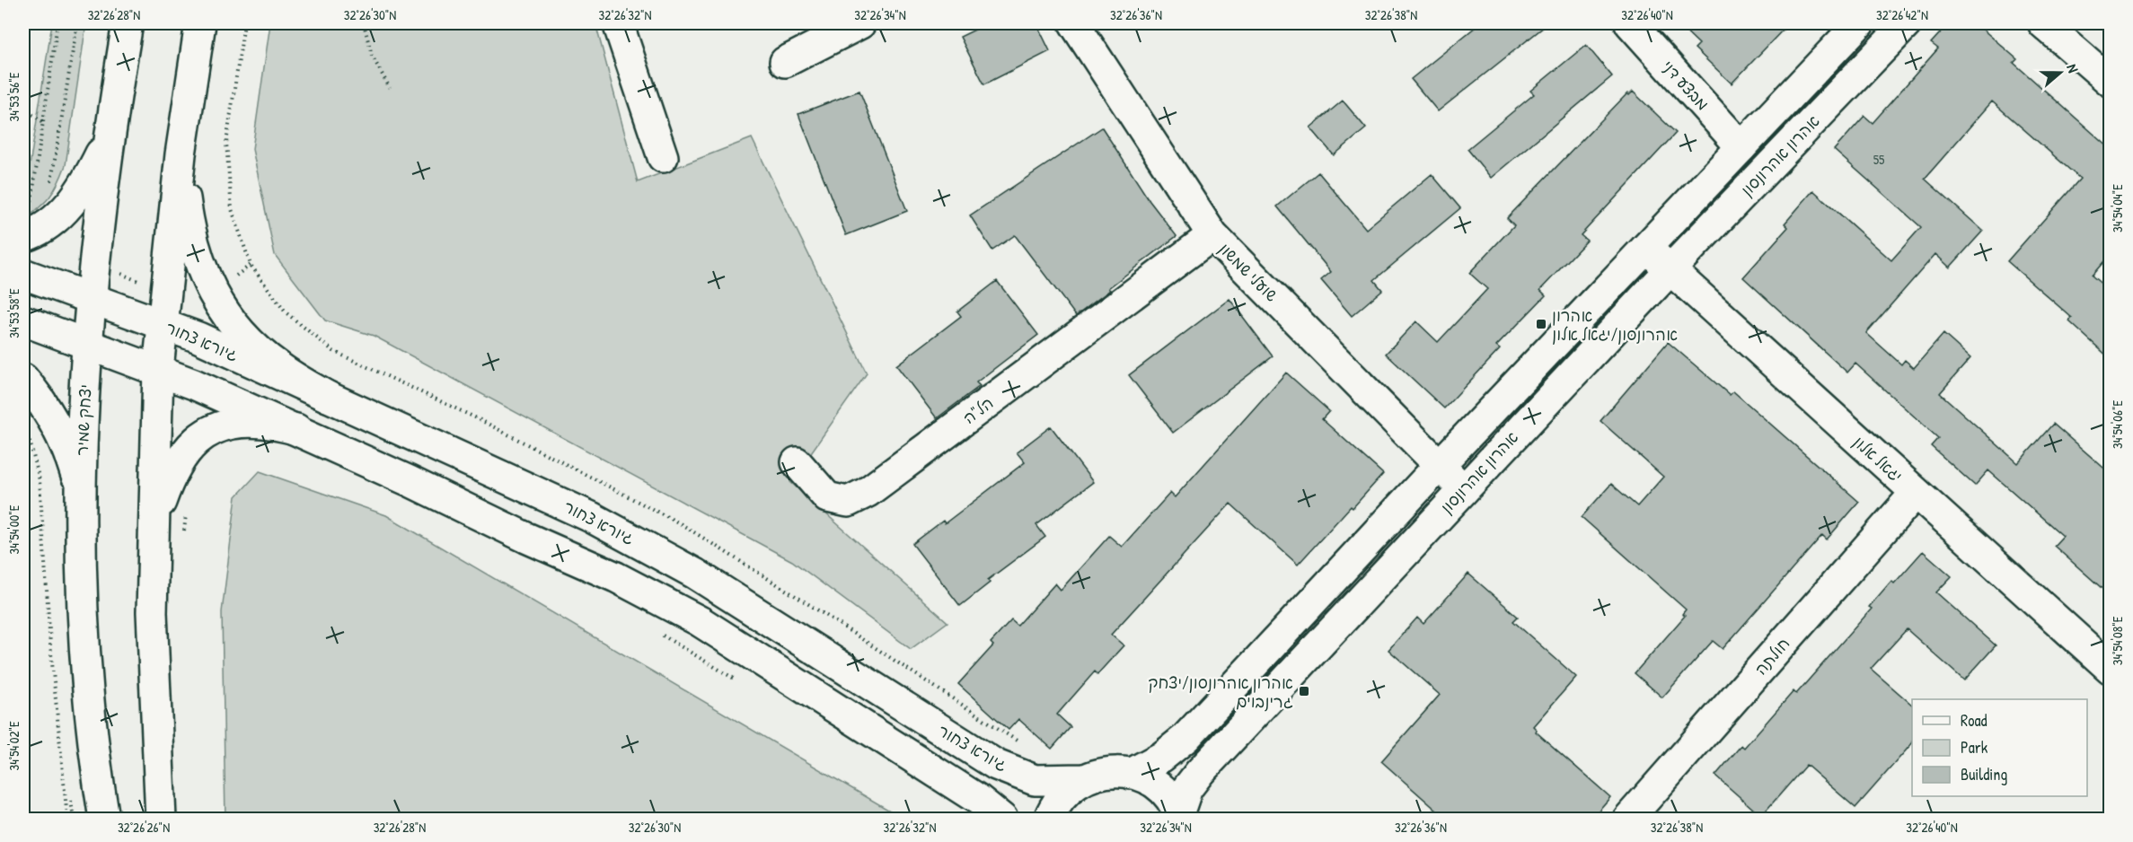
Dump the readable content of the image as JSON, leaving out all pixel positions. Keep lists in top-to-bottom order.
{
  "streets": {
    "street": [
      "מבצע דני",
      "אהרון אהרונסון",
      "שועלי שמשון",
      "גיורא צחור",
      "הל\"ה",
      "יצחק שמיר",
      "יגאל אלון",
      "חולתה"
    ]
  },
  "crossings": [
    ["מבצע דני", "אהרון אהרונסון"],
    ["אהרון אהרונסון", "שועלי שמשון"],
    ["אהרון אהרונסון", "יגאל אלון"],
    ["שועלי שמשון", "הל\"ה"],
    ["גיורא צחור", "יצחק שמיר"],
    ["יגאל אלון", "חולתה"]
  ],
  "places": {
    "transit": ["אהרון אהרונסון/יגאל אלון", "אהרון אהרונסון/יצחק גרינבוים"]
  },
  "house_numbers": ["55"],
  "legend": ["Road", "Park", "Building"],
  "north": "right",
  "coordinates": [
    "32°26'28\"N",
    "32°26'30\"N",
    "32°26'32\"N",
    "32°26'34\"N",
    "32°26'36\"N",
    "32°26'38\"N",
    "32°26'40\"N",
    "32°26'42\"N",
    "34°53'56\"E",
    "34°54'04\"E",
    "34°53'58\"E",
    "34°54'06\"E",
    "34°54'00\"E",
    "34°54'08\"E",
    "34°54'02\"E",
    "32°26'26\"N"
  ]
}
